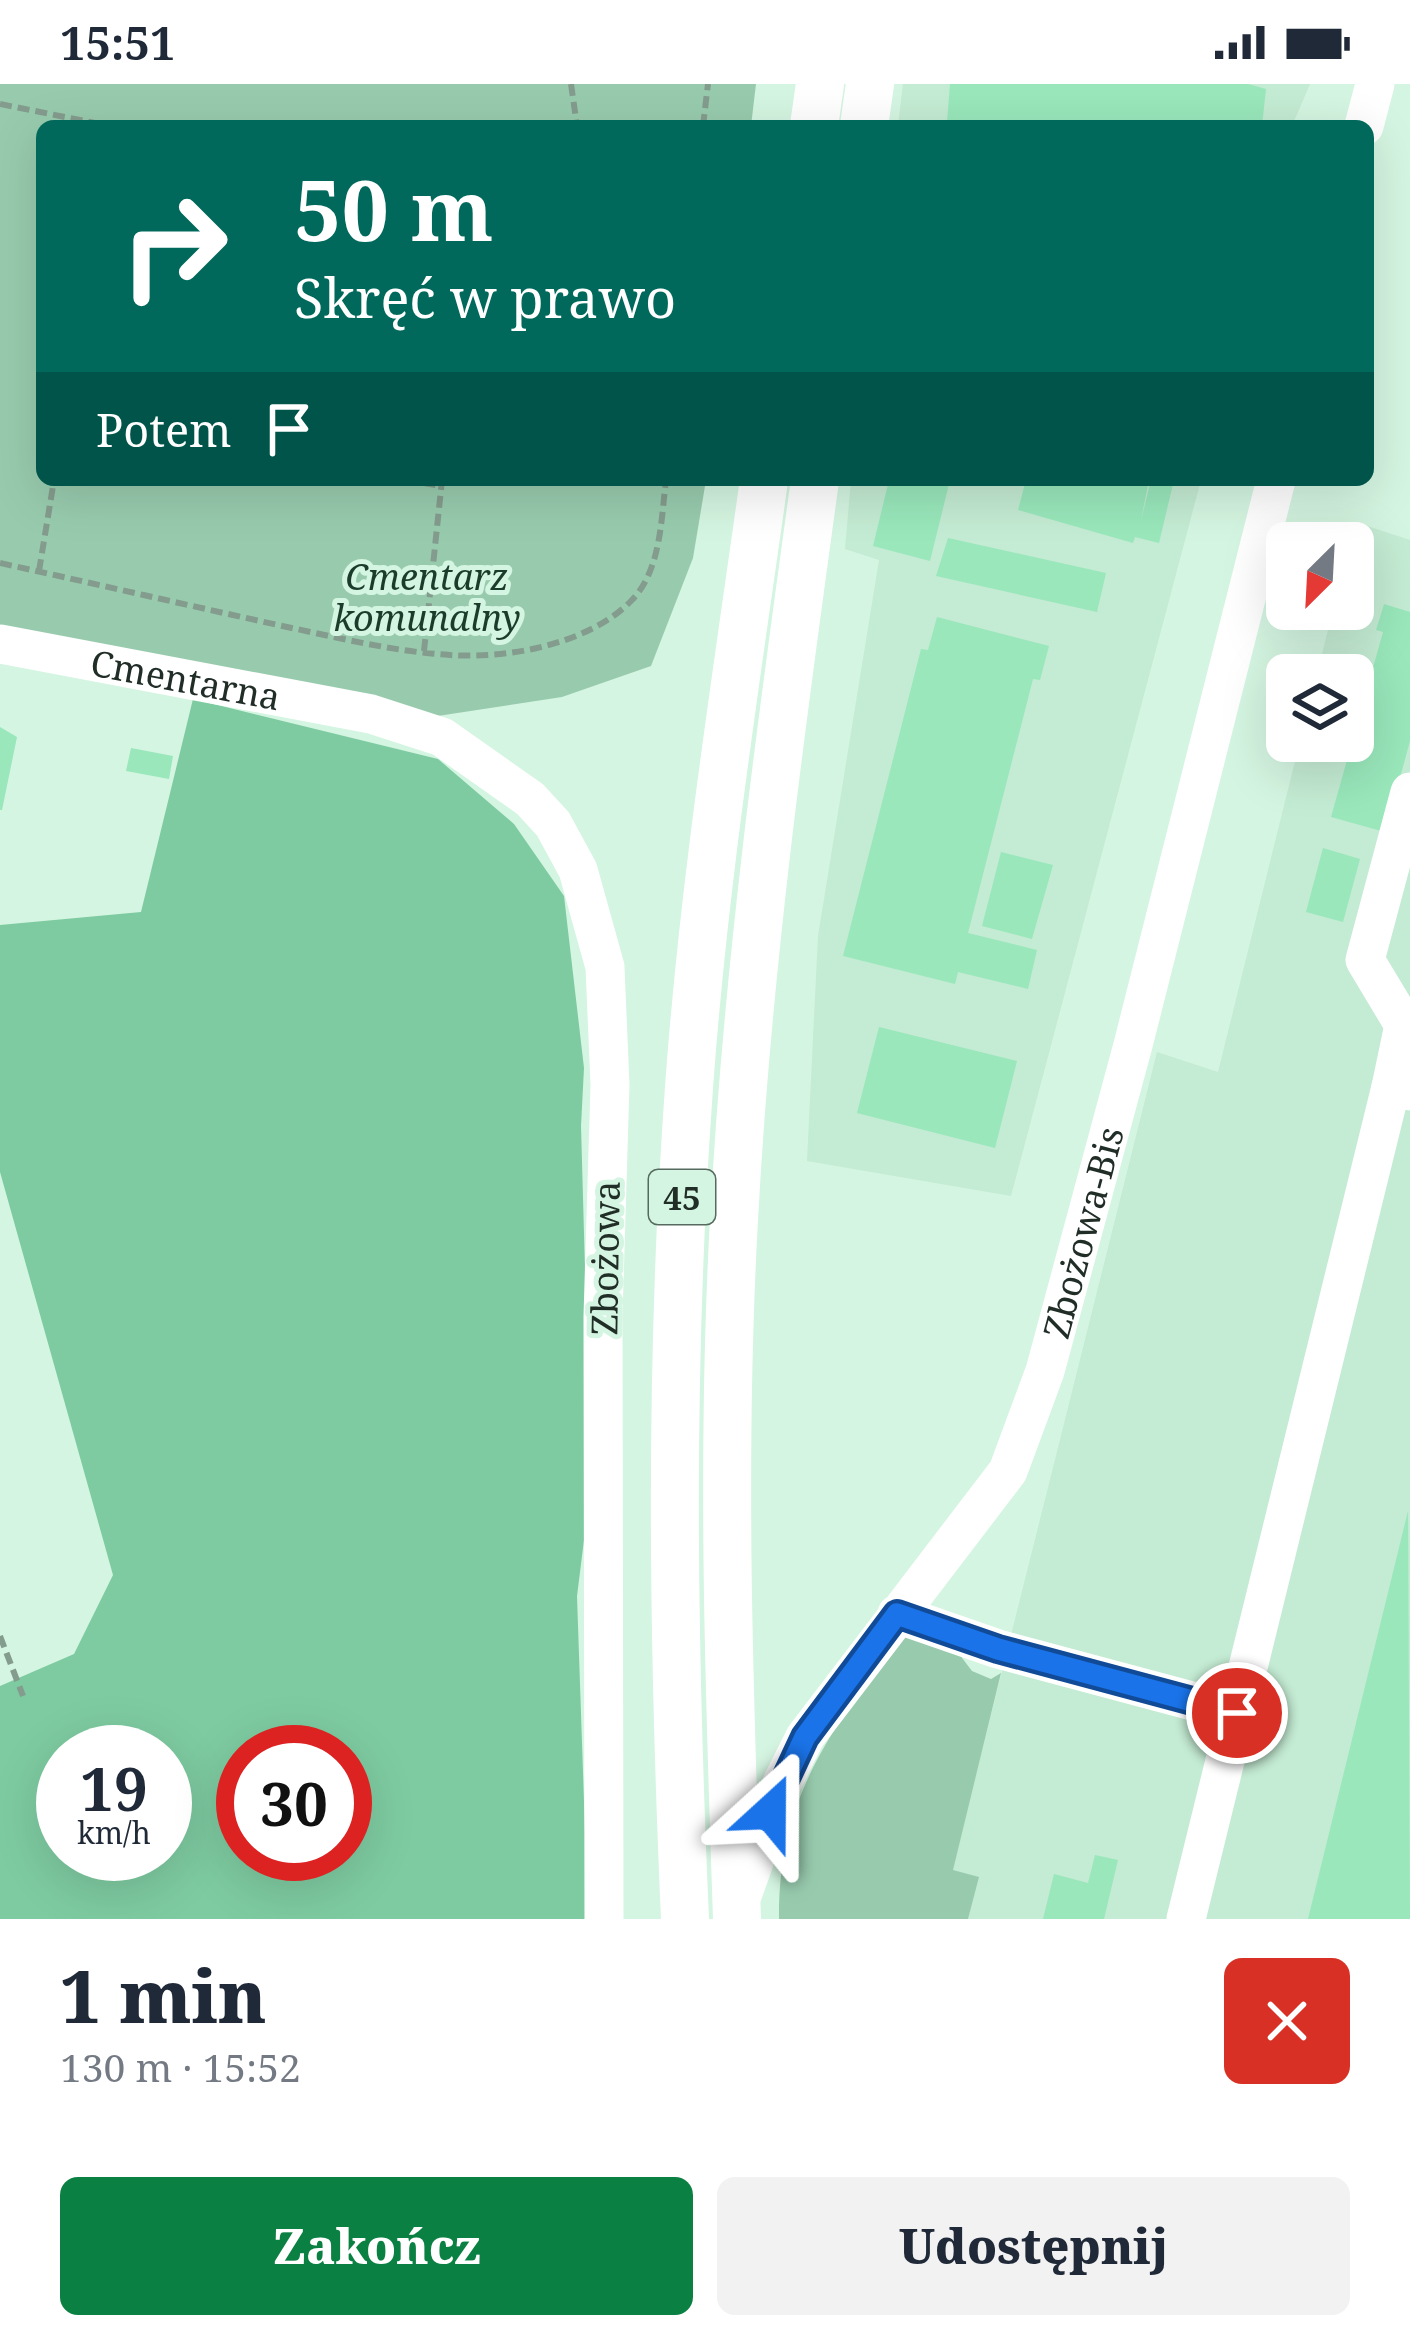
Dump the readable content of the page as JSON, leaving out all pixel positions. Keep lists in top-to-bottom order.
{
  "streets": {
    "main road": ["45"],
    "street": ["Cmentarna", "Zbożowa-Bis", "Zbożowa"]
  },
  "crossings": [
    ["Cmentarna", "Zbożowa"],
    ["45", "Zbożowa-Bis"]
  ],
  "parks": ["Cmentarz komunalny"],
  "north": "bottom left",
  "page": {
    "status": "15:51",
    "turn": ["50 m", "Skręć w prawo"],
    "then": "Potem",
    "speed": "19 km/h",
    "limit": "30",
    "heading": ["1 min", "130 m · 15:52"],
    "buttons": ["Zakończ", "Udostępnij"]
  }
}
